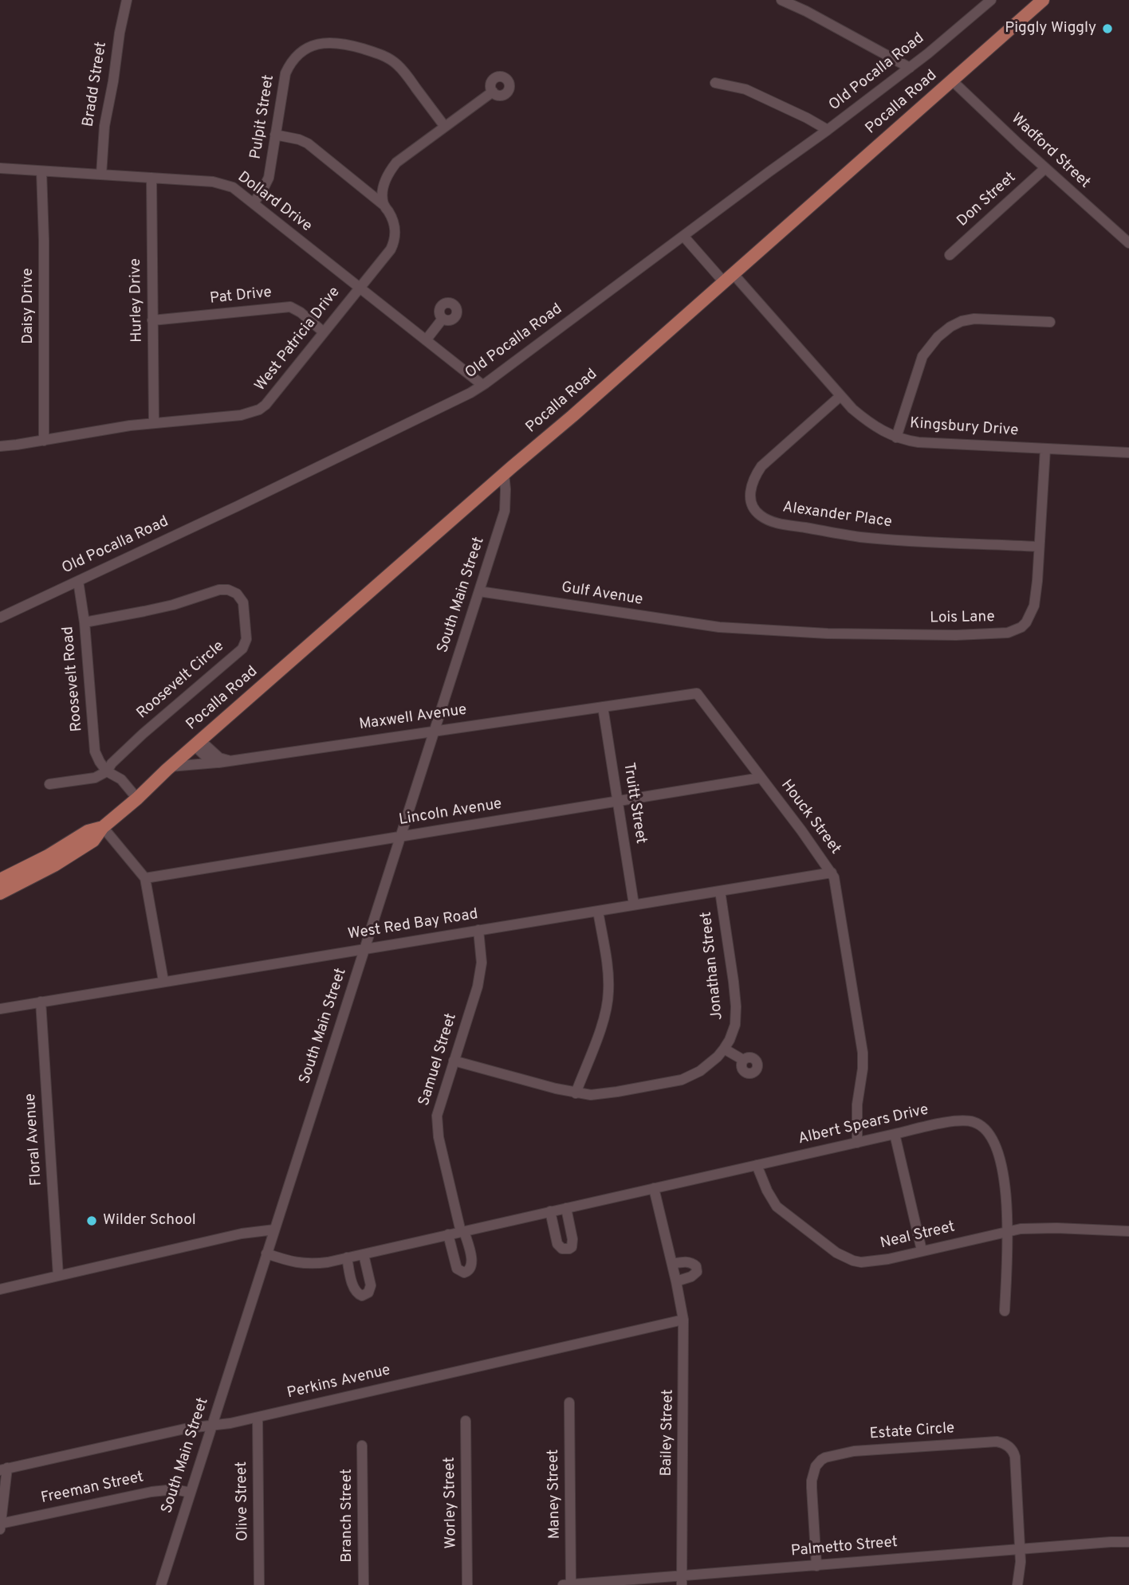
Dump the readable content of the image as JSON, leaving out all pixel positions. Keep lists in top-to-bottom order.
{
  "streets": {
    "main road": ["Pocalla Road"],
    "street": [
      "Old Pocalla Road",
      "Bradd Street",
      "Pulpit Street",
      "Wadford Street",
      "Don Street",
      "Dollard Drive",
      "Pat Drive",
      "Hurley Drive",
      "Daisy Drive",
      "West Patricia Drive",
      "Kingsbury Drive",
      "Alexander Place",
      "Gulf Avenue",
      "South Main Street",
      "Lois Lane",
      "Roosevelt Road",
      "Roosevelt Circle",
      "Maxwell Avenue",
      "Truitt Street",
      "Lincoln Avenue",
      "Houck Street",
      "West Red Bay Road",
      "Jonathan Street",
      "Samuel Street",
      "Albert Spears Drive",
      "Floral Avenue",
      "Neal Street",
      "Perkins Avenue",
      "Estate Circle",
      "Bailey Street",
      "Freeman Street",
      "Maney Street",
      "Olive Street",
      "Worley Street",
      "Branch Street",
      "Palmetto Street"
    ]
  },
  "crossings": [
    ["Old Pocalla Road", "Dollard Drive"],
    ["Old Pocalla Road", "Kingsbury Drive"],
    ["Old Pocalla Road", "Roosevelt Road"],
    ["Bradd Street", "Dollard Drive"],
    ["Pocalla Road", "Wadford Street"],
    ["Pocalla Road", "Kingsbury Drive"],
    ["Pocalla Road", "South Main Street"],
    ["Pocalla Road", "Maxwell Avenue"],
    ["Pulpit Street", "Dollard Drive"],
    ["Wadford Street", "Don Street"],
    ["Dollard Drive", "Hurley Drive"],
    ["Dollard Drive", "Daisy Drive"],
    ["Dollard Drive", "West Patricia Drive"],
    ["Pat Drive", "Hurley Drive"],
    ["Pat Drive", "West Patricia Drive"],
    ["Hurley Drive", "West Patricia Drive"],
    ["Daisy Drive", "West Patricia Drive"],
    ["Kingsbury Drive", "Alexander Place"],
    ["Kingsbury Drive", "Lois Lane"],
    ["Alexander Place", "Lois Lane"],
    ["Gulf Avenue", "South Main Street"],
    ["Gulf Avenue", "Lois Lane"],
    ["South Main Street", "Maxwell Avenue"],
    ["South Main Street", "Lincoln Avenue"],
    ["South Main Street", "West Red Bay Road"],
    ["South Main Street", "Albert Spears Drive"],
    ["South Main Street", "Perkins Avenue"],
    ["South Main Street", "Freeman Street"],
    ["Roosevelt Road", "Roosevelt Circle"],
    ["Maxwell Avenue", "Truitt Street"],
    ["Maxwell Avenue", "Houck Street"],
    ["Truitt Street", "Lincoln Avenue"],
    ["Truitt Street", "Houck Street"],
    ["Truitt Street", "West Red Bay Road"],
    ["Lincoln Avenue", "Houck Street"],
    ["Houck Street", "West Red Bay Road"],
    ["Houck Street", "Albert Spears Drive"],
    ["West Red Bay Road", "Jonathan Street"],
    ["West Red Bay Road", "Samuel Street"],
    ["West Red Bay Road", "Floral Avenue"],
    ["Jonathan Street", "Samuel Street"],
    ["Samuel Street", "Albert Spears Drive"],
    ["Albert Spears Drive", "Neal Street"],
    ["Albert Spears Drive", "Bailey Street"],
    ["Perkins Avenue", "Bailey Street"],
    ["Perkins Avenue", "Olive Street"],
    ["Estate Circle", "Palmetto Street"],
    ["Bailey Street", "Palmetto Street"],
    ["Maney Street", "Palmetto Street"]
  ],
  "places": ["Piggly Wiggly", "Wilder School"]
}
